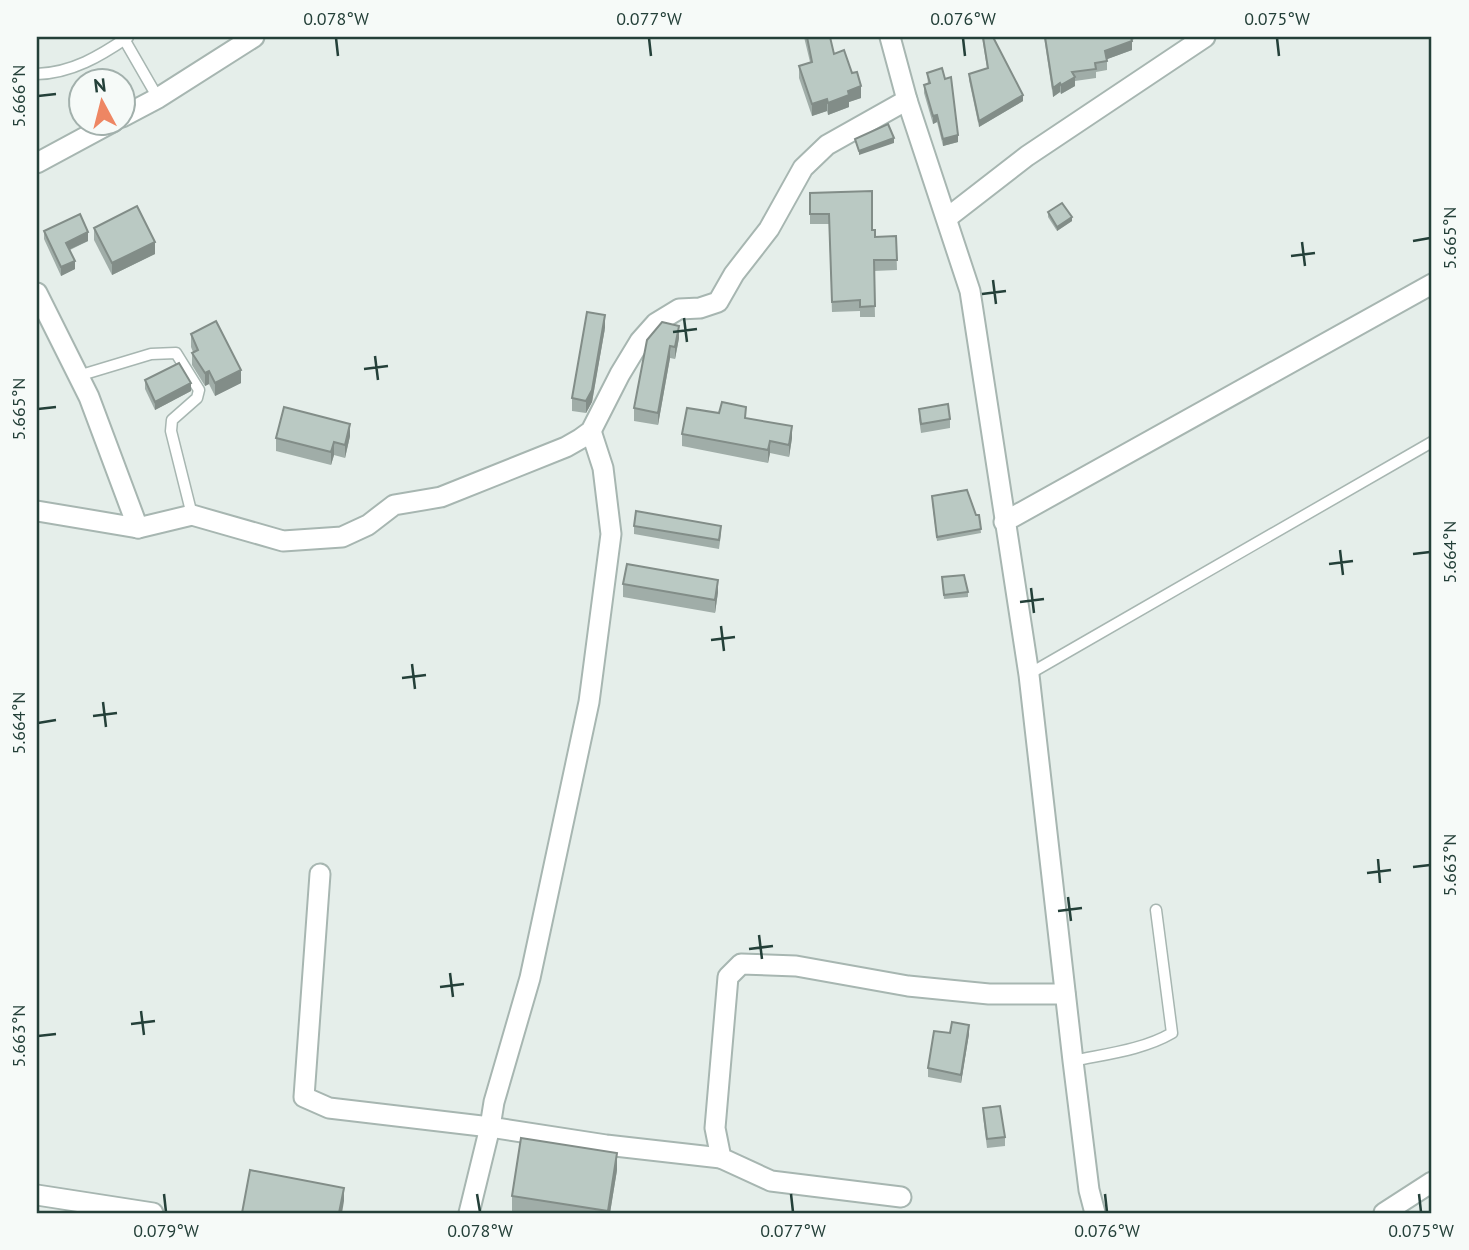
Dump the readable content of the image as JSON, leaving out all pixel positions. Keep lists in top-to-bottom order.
{
  "north": "top",
  "coordinates": [
    "0.078°W",
    "0.077°W",
    "0.076°W",
    "0.075°W",
    "5.666°N",
    "5.665°N",
    "5.664°N",
    "5.663°N",
    "0.079°W"
  ]
}
